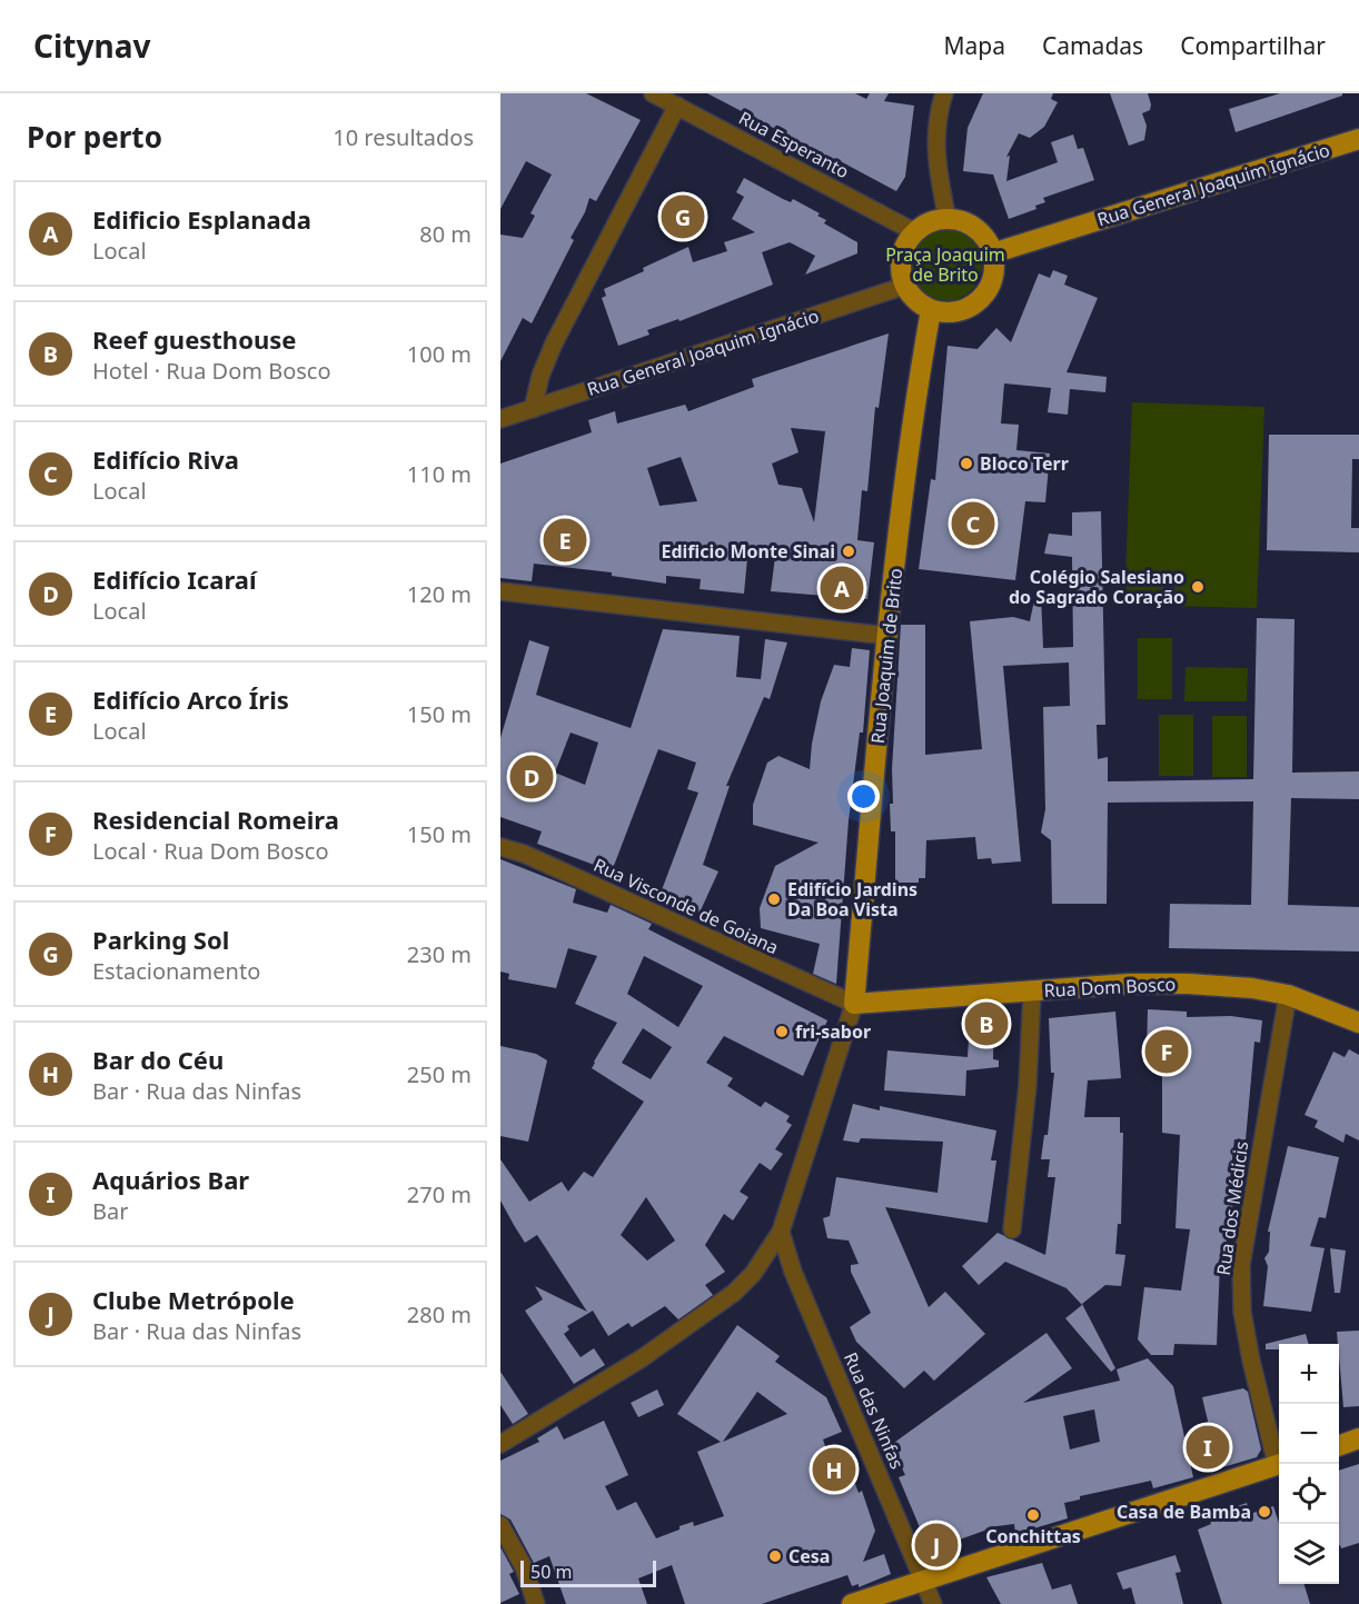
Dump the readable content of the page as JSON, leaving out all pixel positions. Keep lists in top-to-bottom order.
{
  "streets": {
    "main road": ["Rua General Joaquim Ignácio", "Rua Joaquim de Brito", "Rua Dom Bosco"],
    "street": [
      "Rua Esperanto",
      "Rua Visconde de Goiana",
      "Rua dos Médicis",
      "Rua das Ninfas"
    ]
  },
  "crossings": [
    ["Rua Esperanto", "Rua General Joaquim Ignácio"],
    ["Rua Esperanto", "Rua Joaquim de Brito"],
    ["Rua General Joaquim Ignácio", "Rua Joaquim de Brito"],
    ["Rua Joaquim de Brito", "Rua Visconde de Goiana"],
    ["Rua Joaquim de Brito", "Rua Dom Bosco"],
    ["Rua Visconde de Goiana", "Rua Dom Bosco"],
    ["Rua Dom Bosco", "Rua dos Médicis"]
  ],
  "parks": ["Praça Joaquim de Brito"],
  "places": [
    "Bloco Terr",
    "Edificio Monte Sinai",
    "Colégio Salesiano do Sagrado Coração",
    "Edifício Jardins Da Boa Vista",
    "fri-sabor",
    "Casa de Bamba",
    "Conchittas",
    "Cesa"
  ],
  "scale_bar": "50 m",
  "page": {
    "header": "Citynav",
    "nav": ["Mapa", "Camadas", "Compartilhar"],
    "heading": ["Por perto", "10 resultados"],
    "list": [
      {
        "mark": "A",
        "name": "Edificio Esplanada",
        "note": "Local",
        "value": "80 m"
      },
      {
        "mark": "B",
        "name": "Reef guesthouse",
        "note": "Hotel · Rua Dom Bosco",
        "value": "100 m"
      },
      {
        "mark": "C",
        "name": "Edifício Riva",
        "note": "Local",
        "value": "110 m"
      },
      {
        "mark": "D",
        "name": "Edifício Icaraí",
        "note": "Local",
        "value": "120 m"
      },
      {
        "mark": "E",
        "name": "Edifício Arco Íris",
        "note": "Local",
        "value": "150 m"
      },
      {
        "mark": "F",
        "name": "Residencial Romeira",
        "note": "Local · Rua Dom Bosco",
        "value": "150 m"
      },
      {
        "mark": "G",
        "name": "Parking Sol",
        "note": "Estacionamento",
        "value": "230 m"
      },
      {
        "mark": "H",
        "name": "Bar do Céu",
        "note": "Bar · Rua das Ninfas",
        "value": "250 m"
      },
      {
        "mark": "I",
        "name": "Aquários Bar",
        "note": "Bar",
        "value": "270 m"
      },
      {
        "mark": "J",
        "name": "Clube Metrópole",
        "note": "Bar · Rua das Ninfas",
        "value": "280 m"
      }
    ],
    "pins": [
      "G",
      "C",
      "E",
      "A",
      "D",
      "B",
      "F",
      "I",
      "H",
      "J"
    ],
    "map_buttons": ["+", "−"],
    "scale": "50 m"
  }
}
